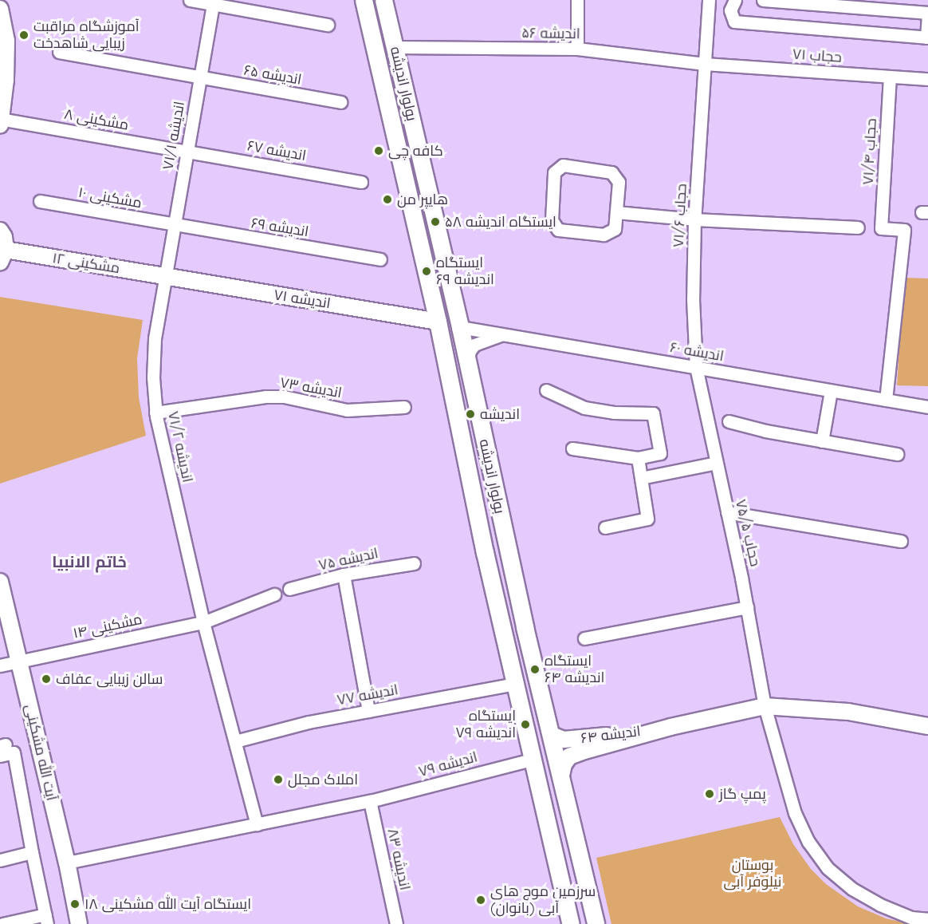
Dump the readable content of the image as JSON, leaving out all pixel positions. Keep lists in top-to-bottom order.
{
  "streets": {
    "main road": ["بولوار اندیشه"],
    "street": [
      "اندیشه ۵۶",
      "حجاب ۷۱",
      "اندیشه ۶۵",
      "مشکینی ۸",
      "اندیشه ۷۱/۱",
      "اندیشه ۶۷",
      "حجاب ۷۱/۴",
      "مشکینی ۱۰",
      "حجاب ۷۱/۶",
      "اندیشه ۶۹",
      "مشکینی ۱۲",
      "اندیشه ۷۱",
      "اندیشه ۶۰",
      "اندیشه ۷۳",
      "اندیشه ۷۱/۲",
      "حجاب ۷۵/۵",
      "اندیشه ۷۵",
      "مشکینی ۱۴",
      "اندیشه ۷۷",
      "اندیشه ۶۴",
      "آیت الله مشکینی",
      "اندیشه ۷۹",
      "اندیشه ۸۳"
    ]
  },
  "crossings": [
    ["اندیشه ۵۶", "حجاب ۷۱"],
    ["اندیشه ۵۶", "بولوار اندیشه"],
    ["اندیشه ۵۶", "حجاب ۷۱/۶"],
    ["حجاب ۷۱", "حجاب ۷۱/۴"],
    ["حجاب ۷۱", "حجاب ۷۱/۶"],
    ["اندیشه ۶۵", "اندیشه ۷۱/۱"],
    ["بولوار اندیشه", "اندیشه ۷۱"],
    ["بولوار اندیشه", "اندیشه ۶۰"],
    ["بولوار اندیشه", "اندیشه ۶۴"],
    ["بولوار اندیشه", "اندیشه ۷۹"],
    ["مشکینی ۸", "اندیشه ۷۱/۱"],
    ["مشکینی ۸", "اندیشه ۶۷"],
    ["اندیشه ۷۱/۱", "اندیشه ۶۷"],
    ["اندیشه ۷۱/۱", "مشکینی ۱۰"],
    ["اندیشه ۷۱/۱", "اندیشه ۶۹"],
    ["اندیشه ۷۱/۱", "مشکینی ۱۲"],
    ["اندیشه ۷۱/۱", "اندیشه ۷۱"],
    ["اندیشه ۷۱/۱", "اندیشه ۷۱/۲"],
    ["حجاب ۷۱/۴", "اندیشه ۶۰"],
    ["مشکینی ۱۰", "اندیشه ۶۹"],
    ["حجاب ۷۱/۶", "اندیشه ۶۰"],
    ["حجاب ۷۱/۶", "حجاب ۷۵/۵"],
    ["مشکینی ۱۲", "اندیشه ۷۱"],
    ["مشکینی ۱۲", "اندیشه ۷۱/۲"],
    ["اندیشه ۷۱", "اندیشه ۷۱/۲"],
    ["اندیشه ۶۰", "حجاب ۷۵/۵"],
    ["اندیشه ۷۳", "اندیشه ۷۱/۲"],
    ["اندیشه ۷۱/۲", "مشکینی ۱۴"],
    ["اندیشه ۷۱/۲", "اندیشه ۷۷"],
    ["اندیشه ۷۱/۲", "اندیشه ۷۹"],
    ["مشکینی ۱۴", "آیت الله مشکینی"],
    ["آیت الله مشکینی", "اندیشه ۷۹"],
    ["اندیشه ۷۹", "اندیشه ۸۳"]
  ],
  "districts": ["خاتم الانبیا"],
  "parks": ["بوستان نیلوفر آبی"],
  "places": [
    "آموزشگاه مراقبت زیبایی شاهدخت",
    "کافه چی",
    "هایپر من",
    "ایستگاه اندیشه ۵۸",
    "ایستگاه اندیشه ۶۹",
    "اندیشه",
    "ایستگاه اندیشه ۶۴",
    "سالن زیبایی عفاف",
    "ایستگاه اندیشه ۷۹",
    "املاک مجلل",
    "پمپ گاز",
    "سرزمین موج های آبی (بانوان)",
    "ایستگاه آیت الله مشکینی ۱۸"
  ]
}
